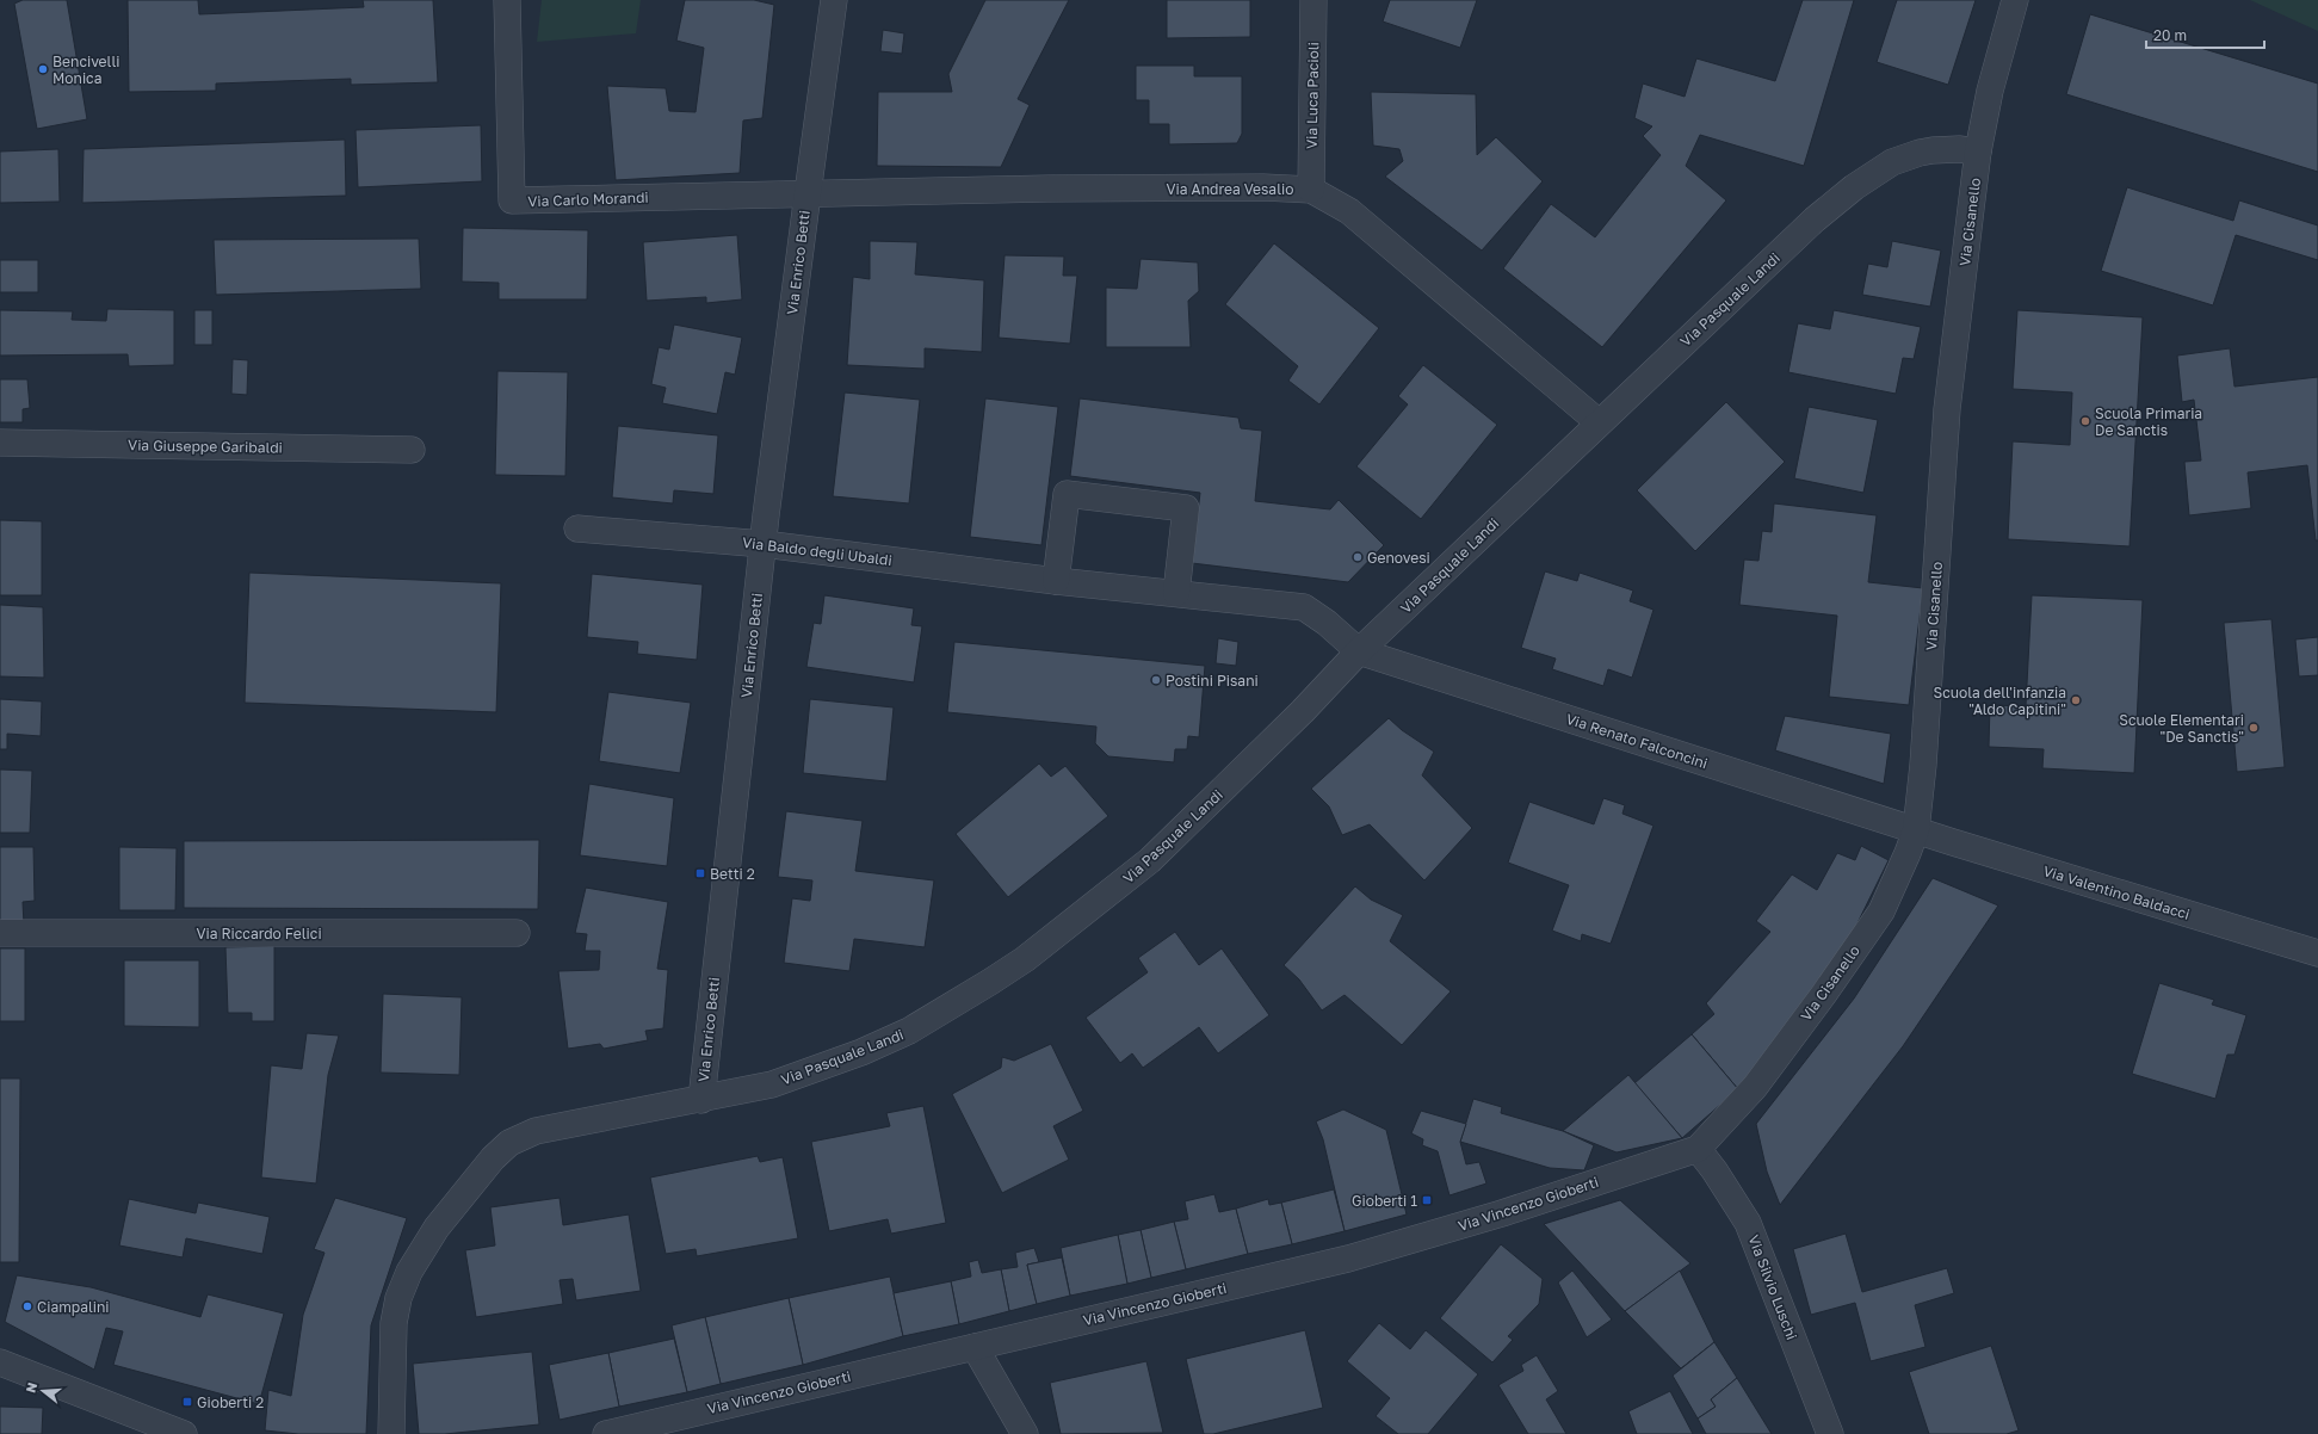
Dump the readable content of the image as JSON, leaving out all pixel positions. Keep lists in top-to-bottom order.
{
  "streets": {
    "street": [
      "Via Luca Pacioli",
      "Via Andrea Vesalio",
      "Via Carlo Morandi",
      "Via Cisanello",
      "Via Enrico Betti",
      "Via Pasquale Landi",
      "Via Giuseppe Garibaldi",
      "Via Baldo degli Ubaldi",
      "Via Renato Falconcini",
      "Via Valentino Baldacci",
      "Via Riccardo Felici",
      "Via Vincenzo Gioberti",
      "Via Silvio Luschi"
    ]
  },
  "crossings": [
    ["Via Luca Pacioli", "Via Andrea Vesalio"],
    ["Via Andrea Vesalio", "Via Carlo Morandi"],
    ["Via Andrea Vesalio", "Via Enrico Betti"],
    ["Via Andrea Vesalio", "Via Pasquale Landi"],
    ["Via Carlo Morandi", "Via Enrico Betti"],
    ["Via Cisanello", "Via Pasquale Landi"],
    ["Via Cisanello", "Via Renato Falconcini"],
    ["Via Cisanello", "Via Valentino Baldacci"],
    ["Via Cisanello", "Via Vincenzo Gioberti"],
    ["Via Cisanello", "Via Silvio Luschi"],
    ["Via Enrico Betti", "Via Pasquale Landi"],
    ["Via Enrico Betti", "Via Baldo degli Ubaldi"],
    ["Via Pasquale Landi", "Via Baldo degli Ubaldi"],
    ["Via Pasquale Landi", "Via Renato Falconcini"],
    ["Via Baldo degli Ubaldi", "Via Renato Falconcini"],
    ["Via Renato Falconcini", "Via Valentino Baldacci"],
    ["Via Vincenzo Gioberti", "Via Silvio Luschi"]
  ],
  "places": {
    "other": [
      "Bencivelli Monica",
      "Scuola Primaria De Sanctis",
      "Genovesi",
      "Postini Pisani",
      "Scuola dell'infanzia \"Aldo Capitini\"",
      "Scuole Elementari \"De Sanctis\"",
      "Ciampalini"
    ],
    "transit": ["Betti 2", "Gioberti 1", "Gioberti 2"]
  },
  "scale_bar": "20 m",
  "north": "left"
}
